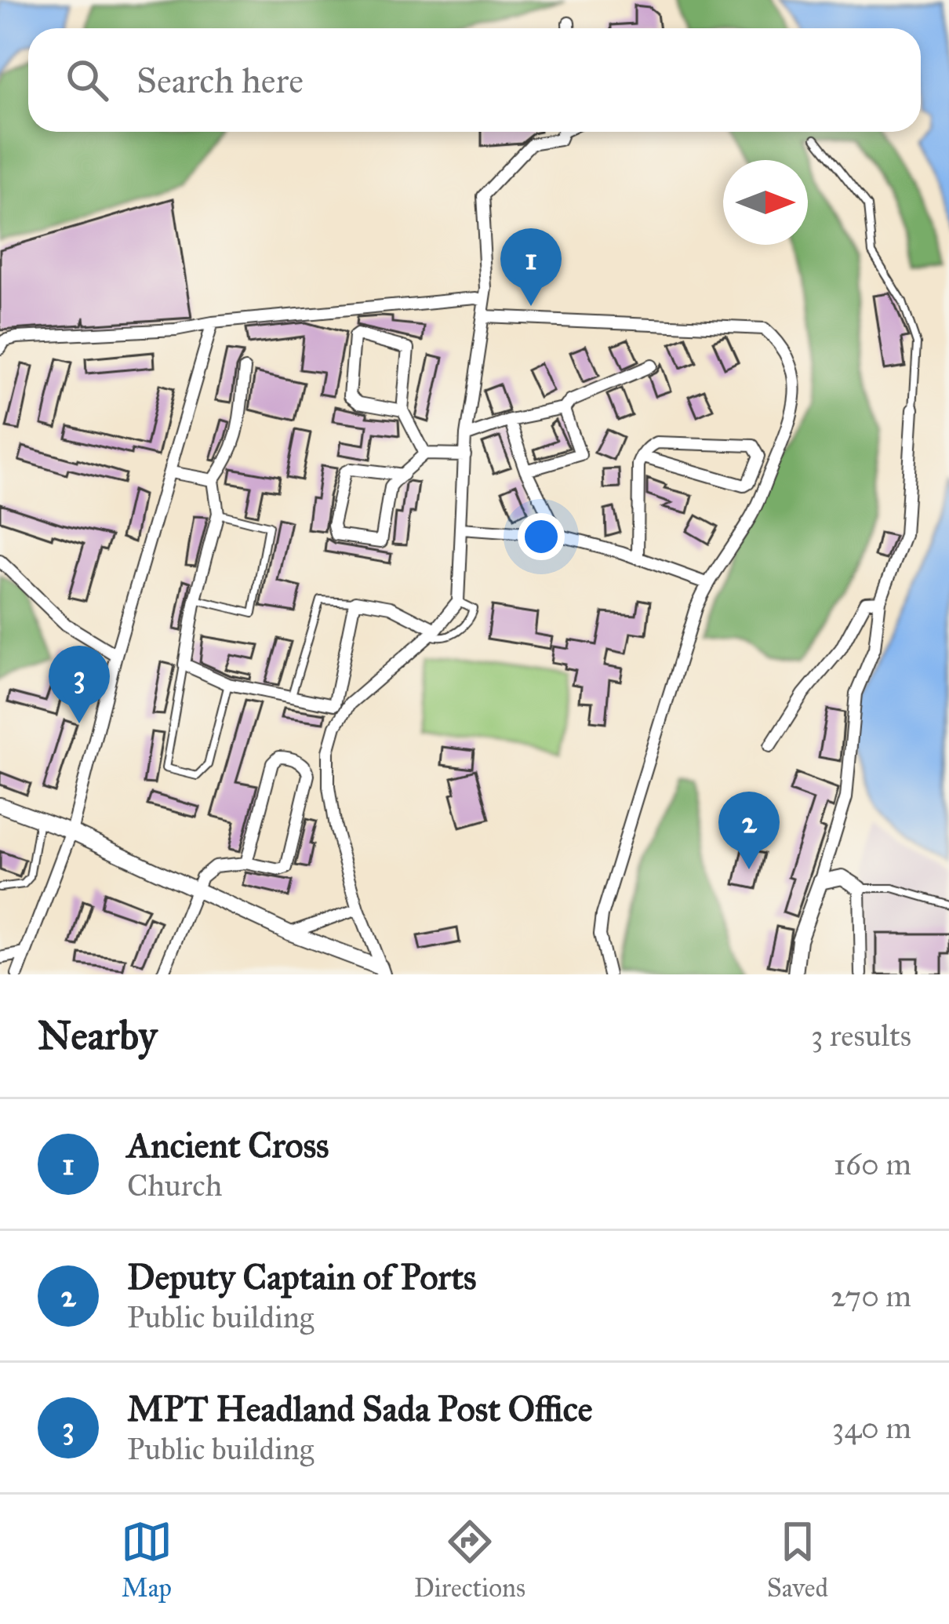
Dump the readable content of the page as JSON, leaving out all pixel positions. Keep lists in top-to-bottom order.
{
  "north": "right",
  "page": {
    "search": "Search here",
    "pins": ["1", "3", "2"],
    "heading": ["Nearby", "3 results"],
    "list": [
      {
        "mark": "1",
        "name": "Ancient Cross",
        "note": "Church",
        "value": "160 m"
      },
      {
        "mark": "2",
        "name": "Deputy Captain of Ports",
        "note": "Public building",
        "value": "270 m"
      },
      {
        "mark": "3",
        "name": "MPT Headland Sada Post Office",
        "note": "Public building",
        "value": "340 m"
      }
    ],
    "nav": ["Map", "Directions", "Saved"]
  }
}
